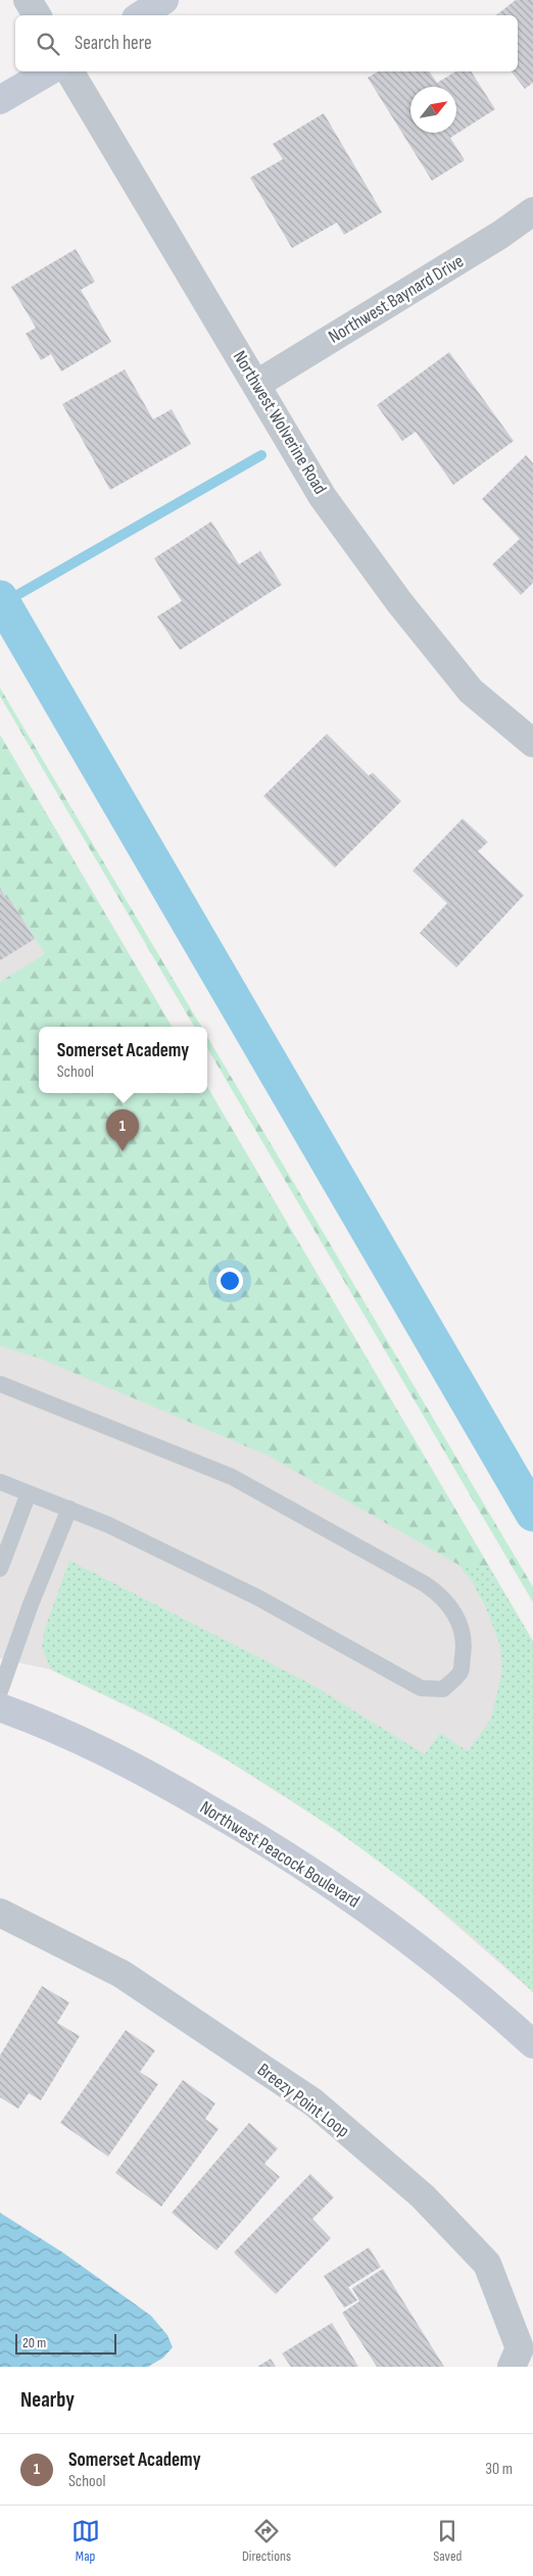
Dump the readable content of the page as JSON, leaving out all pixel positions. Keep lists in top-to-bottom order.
{
  "streets": {
    "street": [
      "Northwest Baynard Drive",
      "Northwest Wolverine Road",
      "Northwest Peacock Boulevard",
      "Breezy Point Loop"
    ]
  },
  "crossings": [
    ["Northwest Baynard Drive", "Northwest Wolverine Road"]
  ],
  "scale_bar": "20 m",
  "north": "top right",
  "page": {
    "search": "Search here",
    "popup": ["Somerset Academy", "School"],
    "pins": "1",
    "scale": "20 m",
    "heading": "Nearby",
    "list": [
      {
        "mark": "1",
        "name": "Somerset Academy",
        "note": "School",
        "value": "30 m"
      }
    ],
    "nav": ["Map", "Directions", "Saved"]
  }
}
